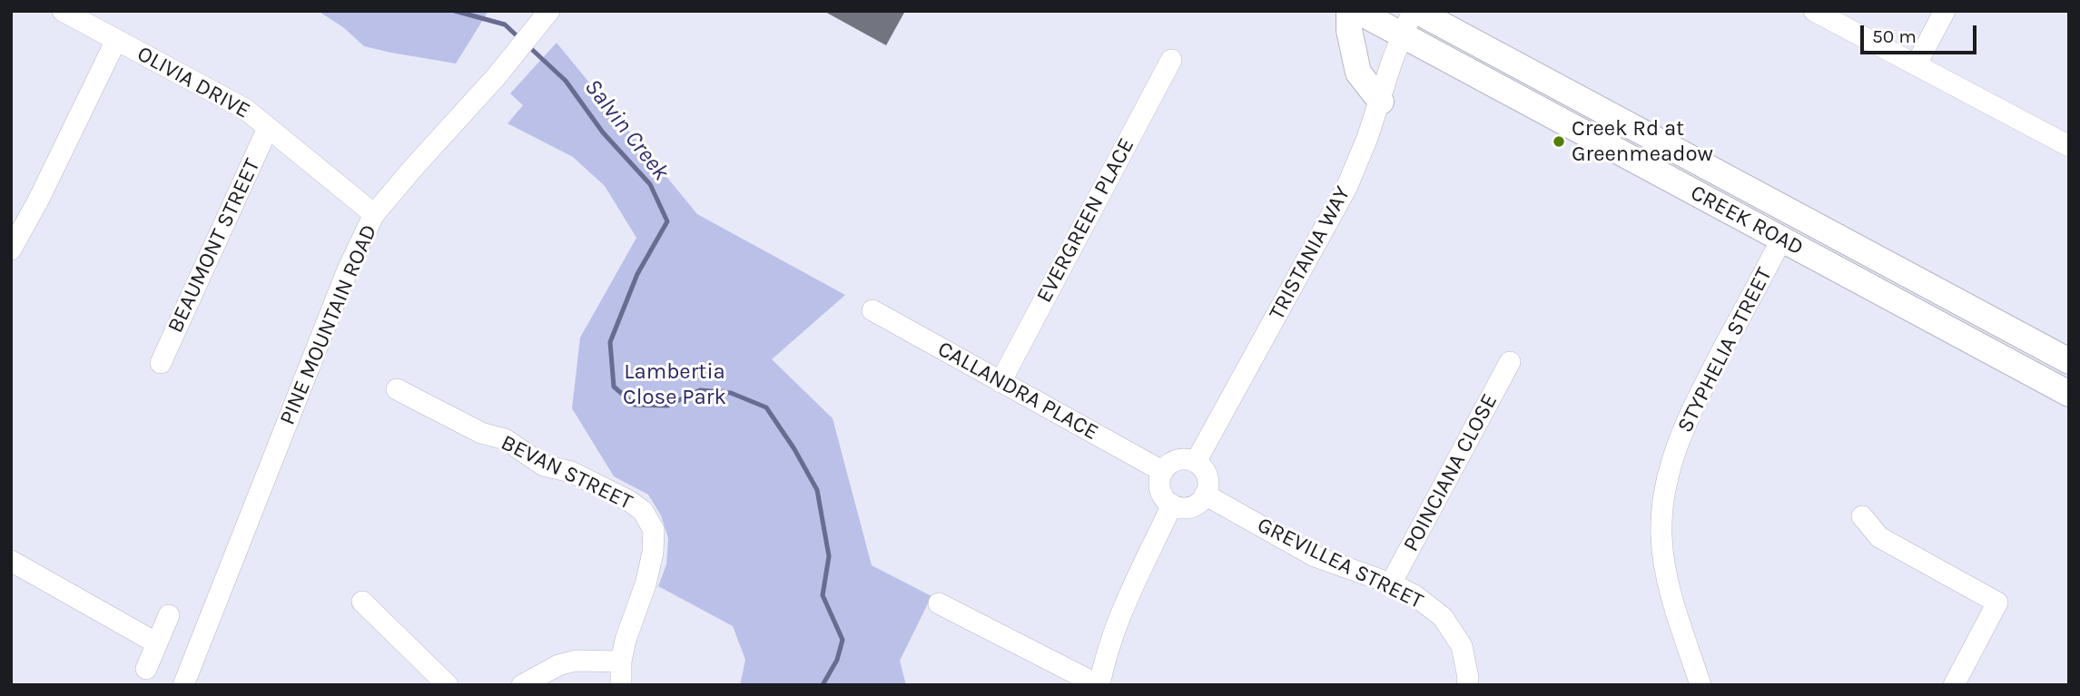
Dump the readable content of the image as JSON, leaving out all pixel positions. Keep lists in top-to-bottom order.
{
  "streets": {
    "main road": ["CREEK ROAD"],
    "street": [
      "OLIVIA DRIVE",
      "EVERGREEN PLACE",
      "BEAUMONT STREET",
      "TRISTANIA WAY",
      "PINE MOUNTAIN ROAD",
      "STYPHELIA STREET",
      "CALLANDRA PLACE",
      "BEVAN STREET",
      "POINCIANA CLOSE",
      "GREVILLEA STREET"
    ]
  },
  "crossings": [
    ["OLIVIA DRIVE", "BEAUMONT STREET"],
    ["OLIVIA DRIVE", "PINE MOUNTAIN ROAD"],
    ["EVERGREEN PLACE", "CALLANDRA PLACE"],
    ["CREEK ROAD", "TRISTANIA WAY"],
    ["CREEK ROAD", "STYPHELIA STREET"],
    ["TRISTANIA WAY", "CALLANDRA PLACE"],
    ["TRISTANIA WAY", "GREVILLEA STREET"],
    ["CALLANDRA PLACE", "GREVILLEA STREET"],
    ["POINCIANA CLOSE", "GREVILLEA STREET"]
  ],
  "water": ["Salvin Creek"],
  "parks": ["Lambertia Close Park"],
  "places": ["Creek Rd at Greenmeadow"],
  "scale_bar": "50 m"
}
